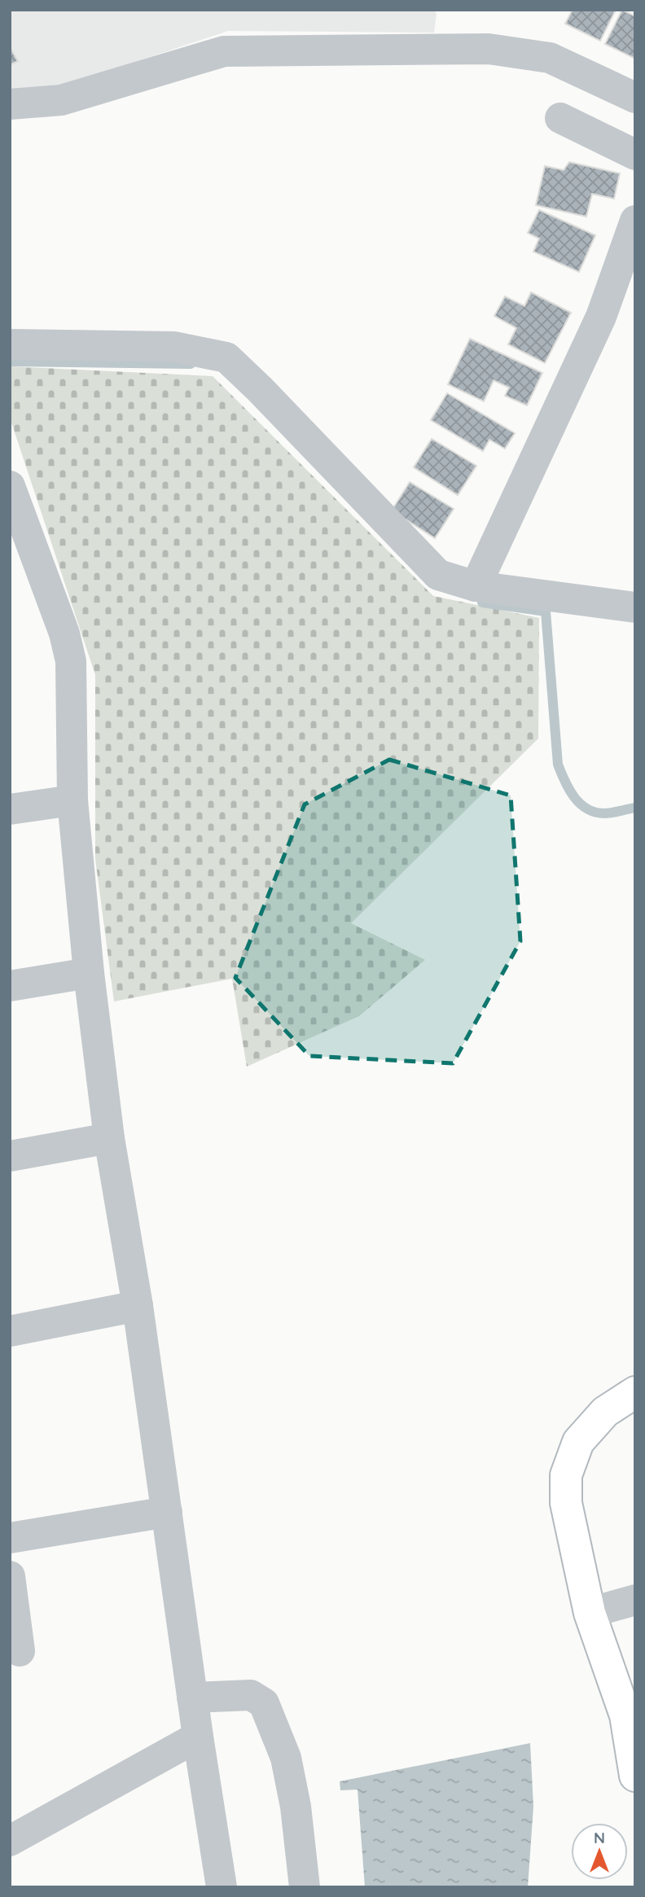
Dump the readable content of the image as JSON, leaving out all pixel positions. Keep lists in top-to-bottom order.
{
  "north": "top"
}
